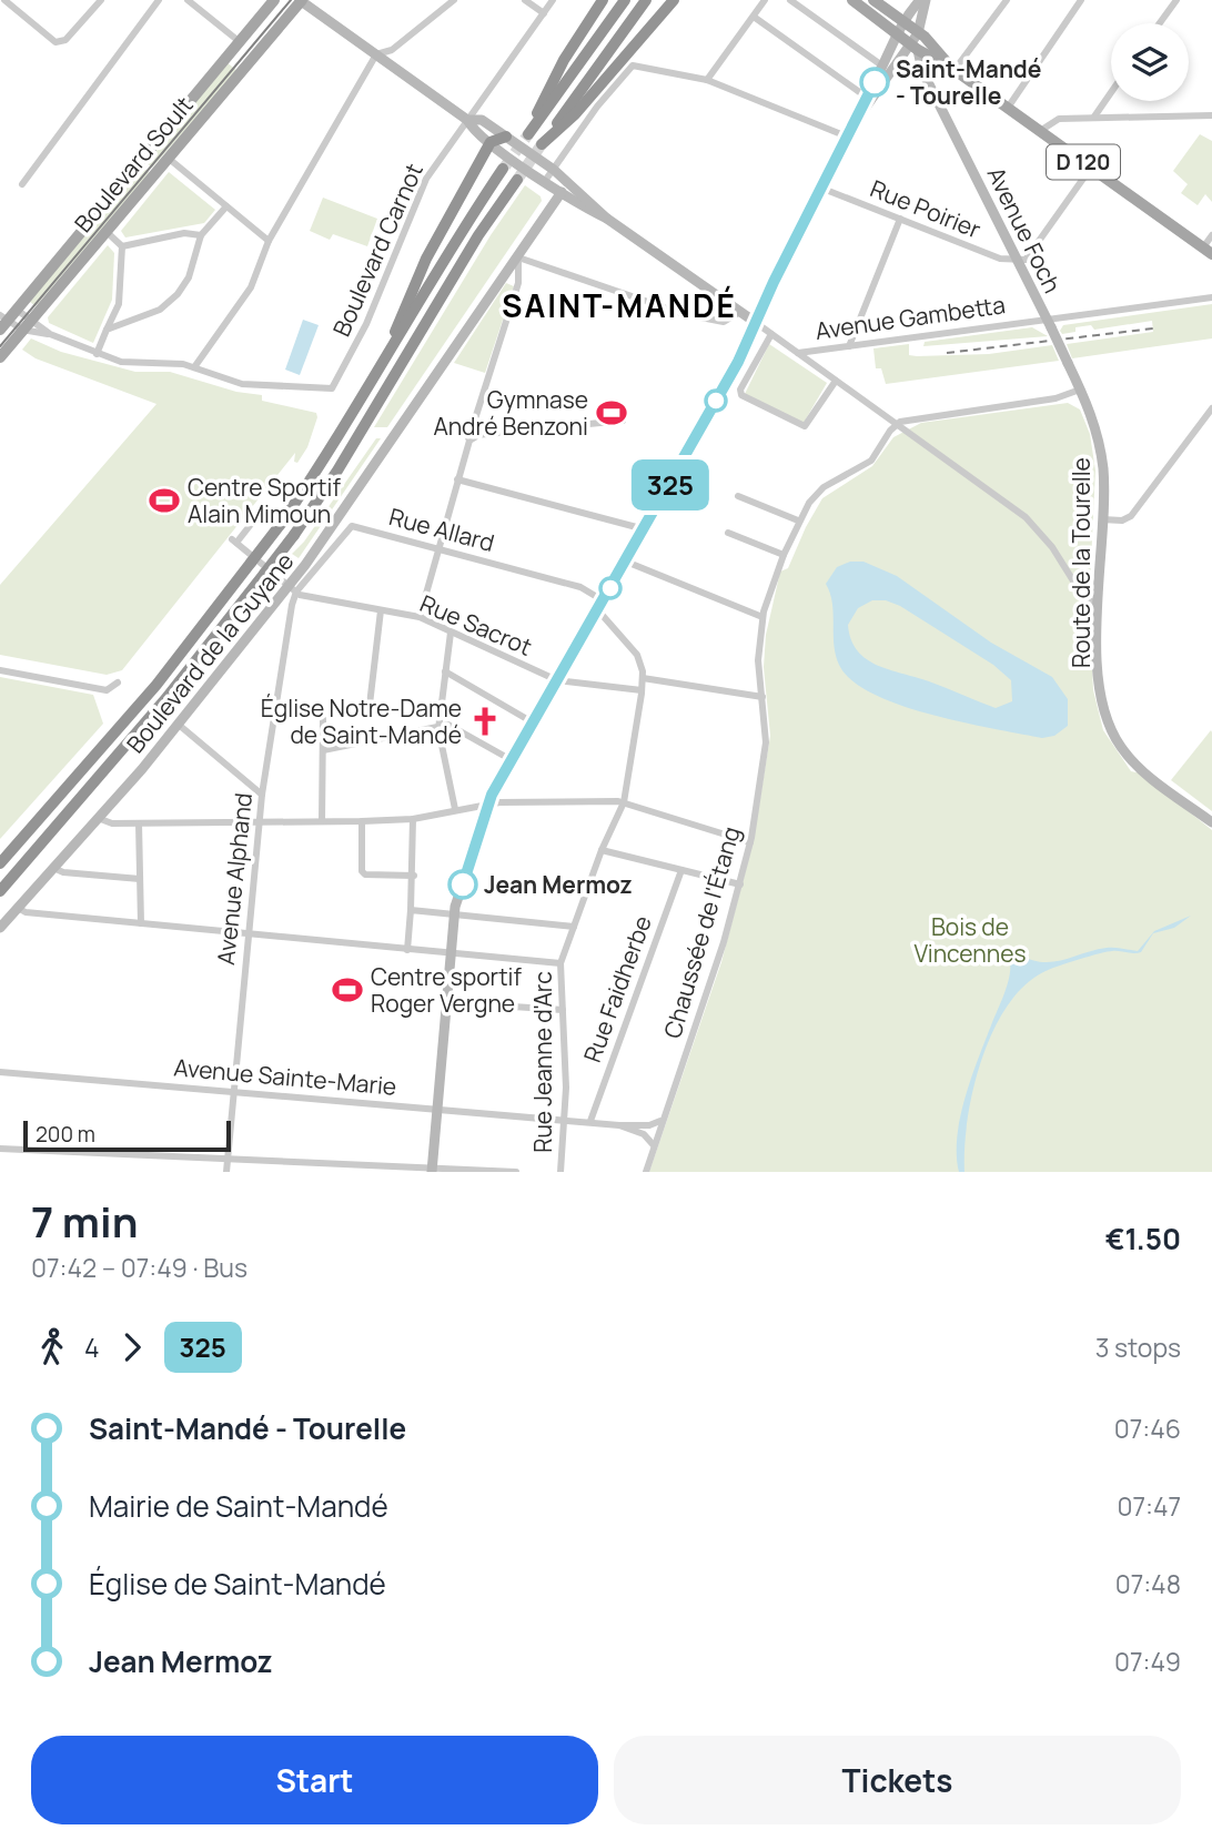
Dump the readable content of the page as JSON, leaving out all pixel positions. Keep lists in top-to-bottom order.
{
  "streets": {
    "main road": [
      "D 120",
      "Boulevard Soult",
      "Avenue Foch",
      "Route de la Tourelle",
      "Boulevard de la Guyane"
    ],
    "street": [
      "Rue Poirier",
      "Boulevard Carnot",
      "Avenue Gambetta",
      "Rue Allard",
      "Rue Sacrot",
      "Avenue Alphand",
      "Chaussée de l'Étang",
      "Rue Faidherbe",
      "Rue Jeanne d'Arc",
      "Avenue Sainte-Marie"
    ]
  },
  "crossings": [
    ["D 120", "Avenue Foch"],
    ["Rue Poirier", "Avenue Foch"],
    ["Avenue Foch", "Avenue Gambetta"],
    ["Avenue Foch", "Route de la Tourelle"],
    ["Rue Allard", "Rue Sacrot"],
    ["Rue Allard", "Boulevard de la Guyane"],
    ["Rue Allard", "Avenue Alphand"],
    ["Rue Allard", "Rue Jeanne d'Arc"],
    ["Rue Sacrot", "Boulevard de la Guyane"],
    ["Rue Sacrot", "Avenue Alphand"],
    ["Rue Sacrot", "Rue Jeanne d'Arc"],
    ["Boulevard de la Guyane", "Avenue Alphand"],
    ["Avenue Alphand", "Avenue Sainte-Marie"],
    ["Rue Faidherbe", "Avenue Sainte-Marie"],
    ["Rue Jeanne d'Arc", "Avenue Sainte-Marie"]
  ],
  "districts": ["SAINT-MANDÉ"],
  "parks": ["Bois de Vincennes"],
  "places": {
    "other": ["Saint-Mandé - Tourelle", "Jean Mermoz"],
    "sports": ["Gymnase André Benzoni", "Centre Sportif Alain Mimoun", "Centre sportif Roger Vergne"],
    "church": ["Église Notre-Dame de Saint-Mandé"]
  },
  "lines": ["bus line 325"],
  "scale_bar": "200 m",
  "page": {
    "on_map": "325",
    "scale": "200 m",
    "heading": ["7 min", "07:42 – 07:49 · Bus", "€1.50"],
    "legs": ["4", "325", "3 stops"],
    "list": [
      {
        "name": "Saint-Mandé - Tourelle",
        "value": "07:46"
      },
      {
        "name": "Mairie de Saint-Mandé",
        "value": "07:47"
      },
      {
        "name": "Église de Saint-Mandé",
        "value": "07:48"
      },
      {
        "name": "Jean Mermoz",
        "value": "07:49"
      }
    ],
    "buttons": ["Start", "Tickets"]
  }
}
